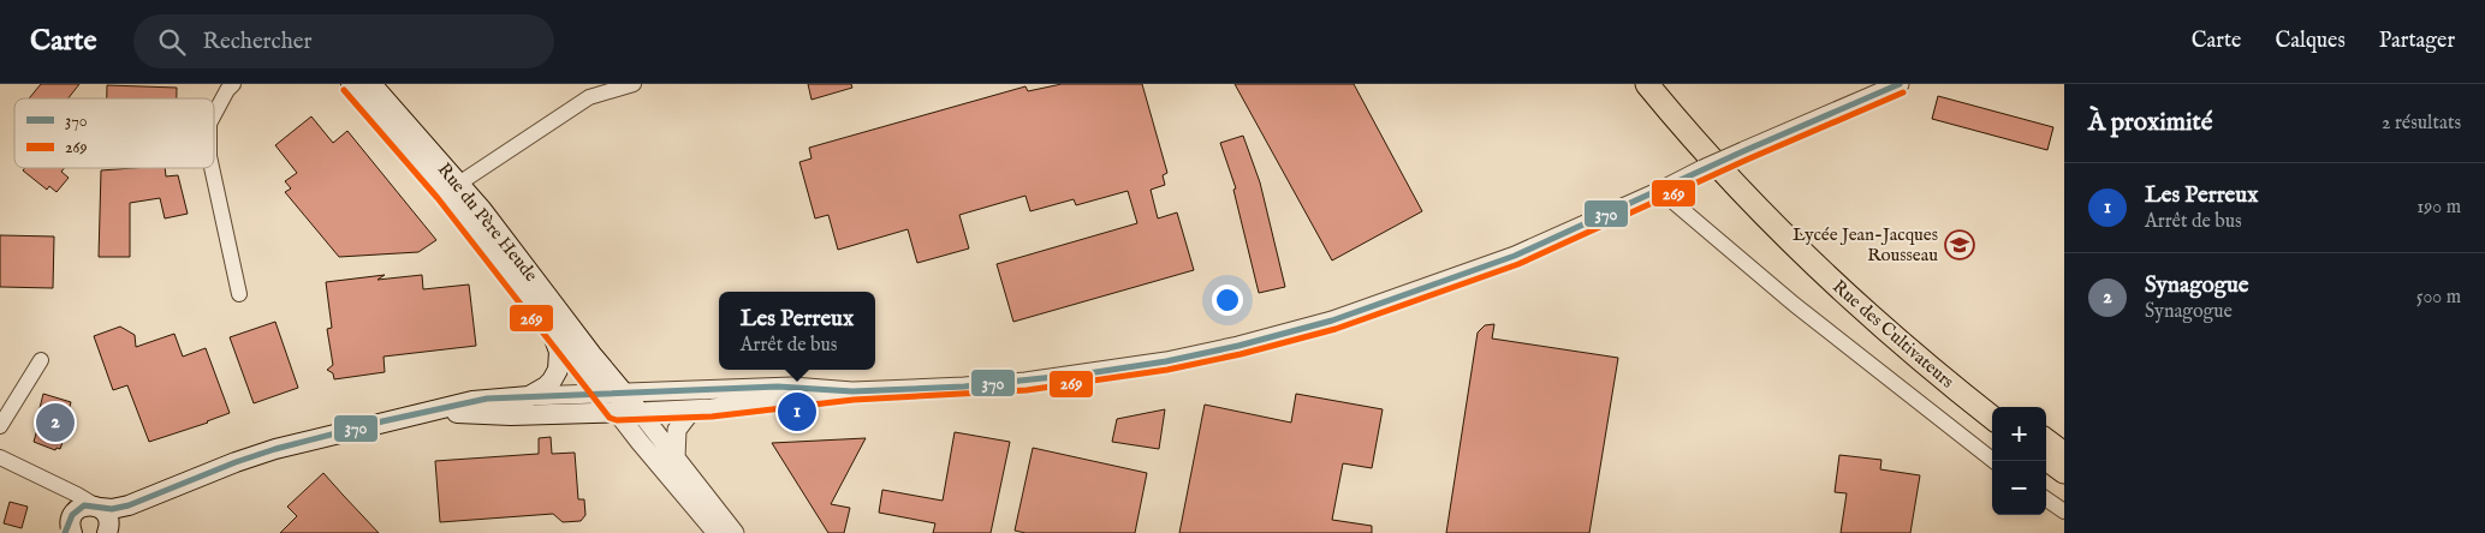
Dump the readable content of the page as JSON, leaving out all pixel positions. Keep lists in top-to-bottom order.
{
  "streets": {
    "main road": ["Rue du Père Heude", "Rue des Cultivateurs"]
  },
  "places": {
    "school or university": ["Lycée Jean-Jacques Rousseau"]
  },
  "lines": ["transit line 370", "transit line 269"],
  "legend": ["370", "269"],
  "page": {
    "header": "Carte",
    "search": "Rechercher",
    "nav": ["Carte", "Calques", "Partager"],
    "heading": ["À proximité", "2 résultats"],
    "list": [
      {
        "mark": "1",
        "name": "Les Perreux",
        "note": "Arrêt de bus",
        "value": "190 m"
      },
      {
        "mark": "2",
        "name": "Synagogue",
        "note": "Synagogue",
        "value": "500 m"
      }
    ],
    "popup": ["Les Perreux", "Arrêt de bus"],
    "pins": ["1", "2"],
    "map_buttons": ["+", "−"]
  }
}
